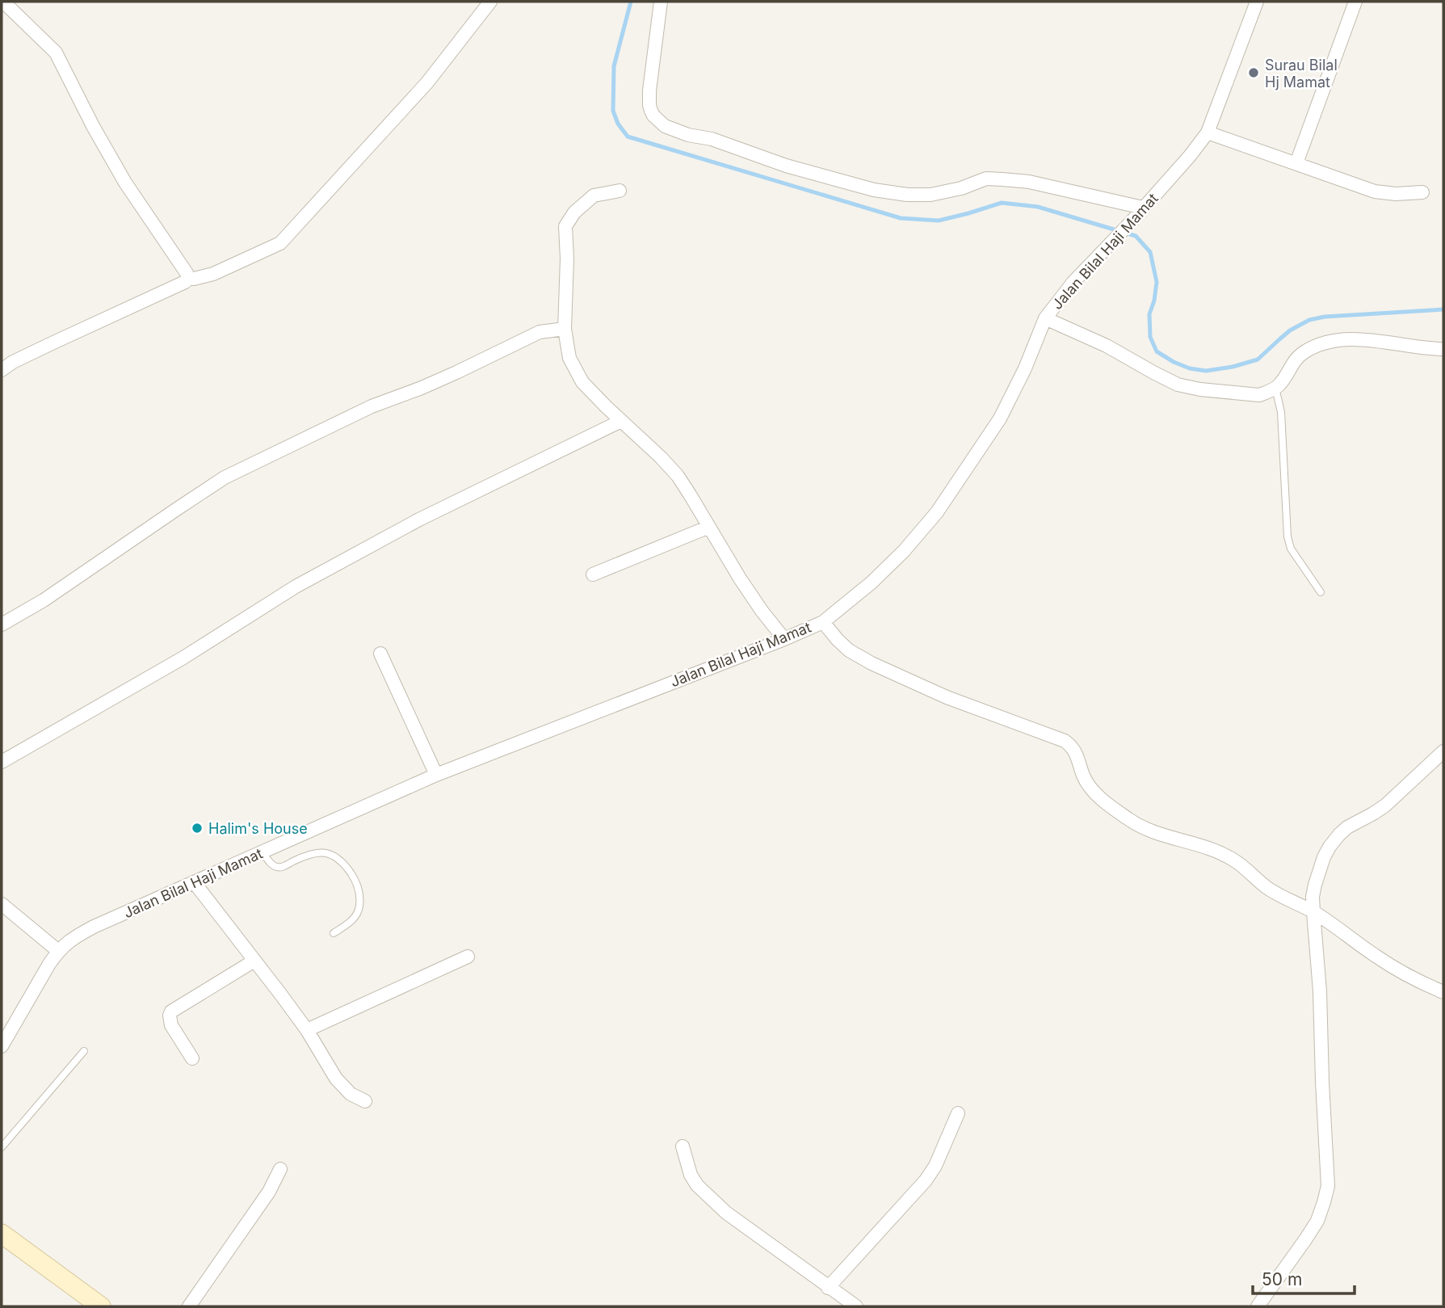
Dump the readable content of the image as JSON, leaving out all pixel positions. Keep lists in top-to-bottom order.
{
  "streets": {
    "street": ["Jalan Bilal Haji Mamat"]
  },
  "places": ["Surau Bilal Hj Mamat", "Halim's House"],
  "scale_bar": "50 m"
}
